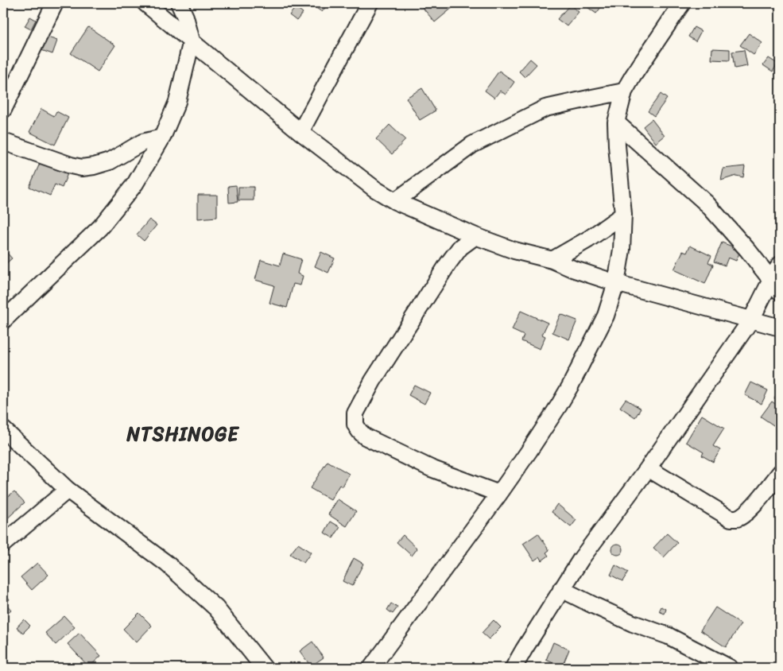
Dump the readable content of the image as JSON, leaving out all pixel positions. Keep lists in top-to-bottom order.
{
  "districts": ["NTSHINOGE"]
}
